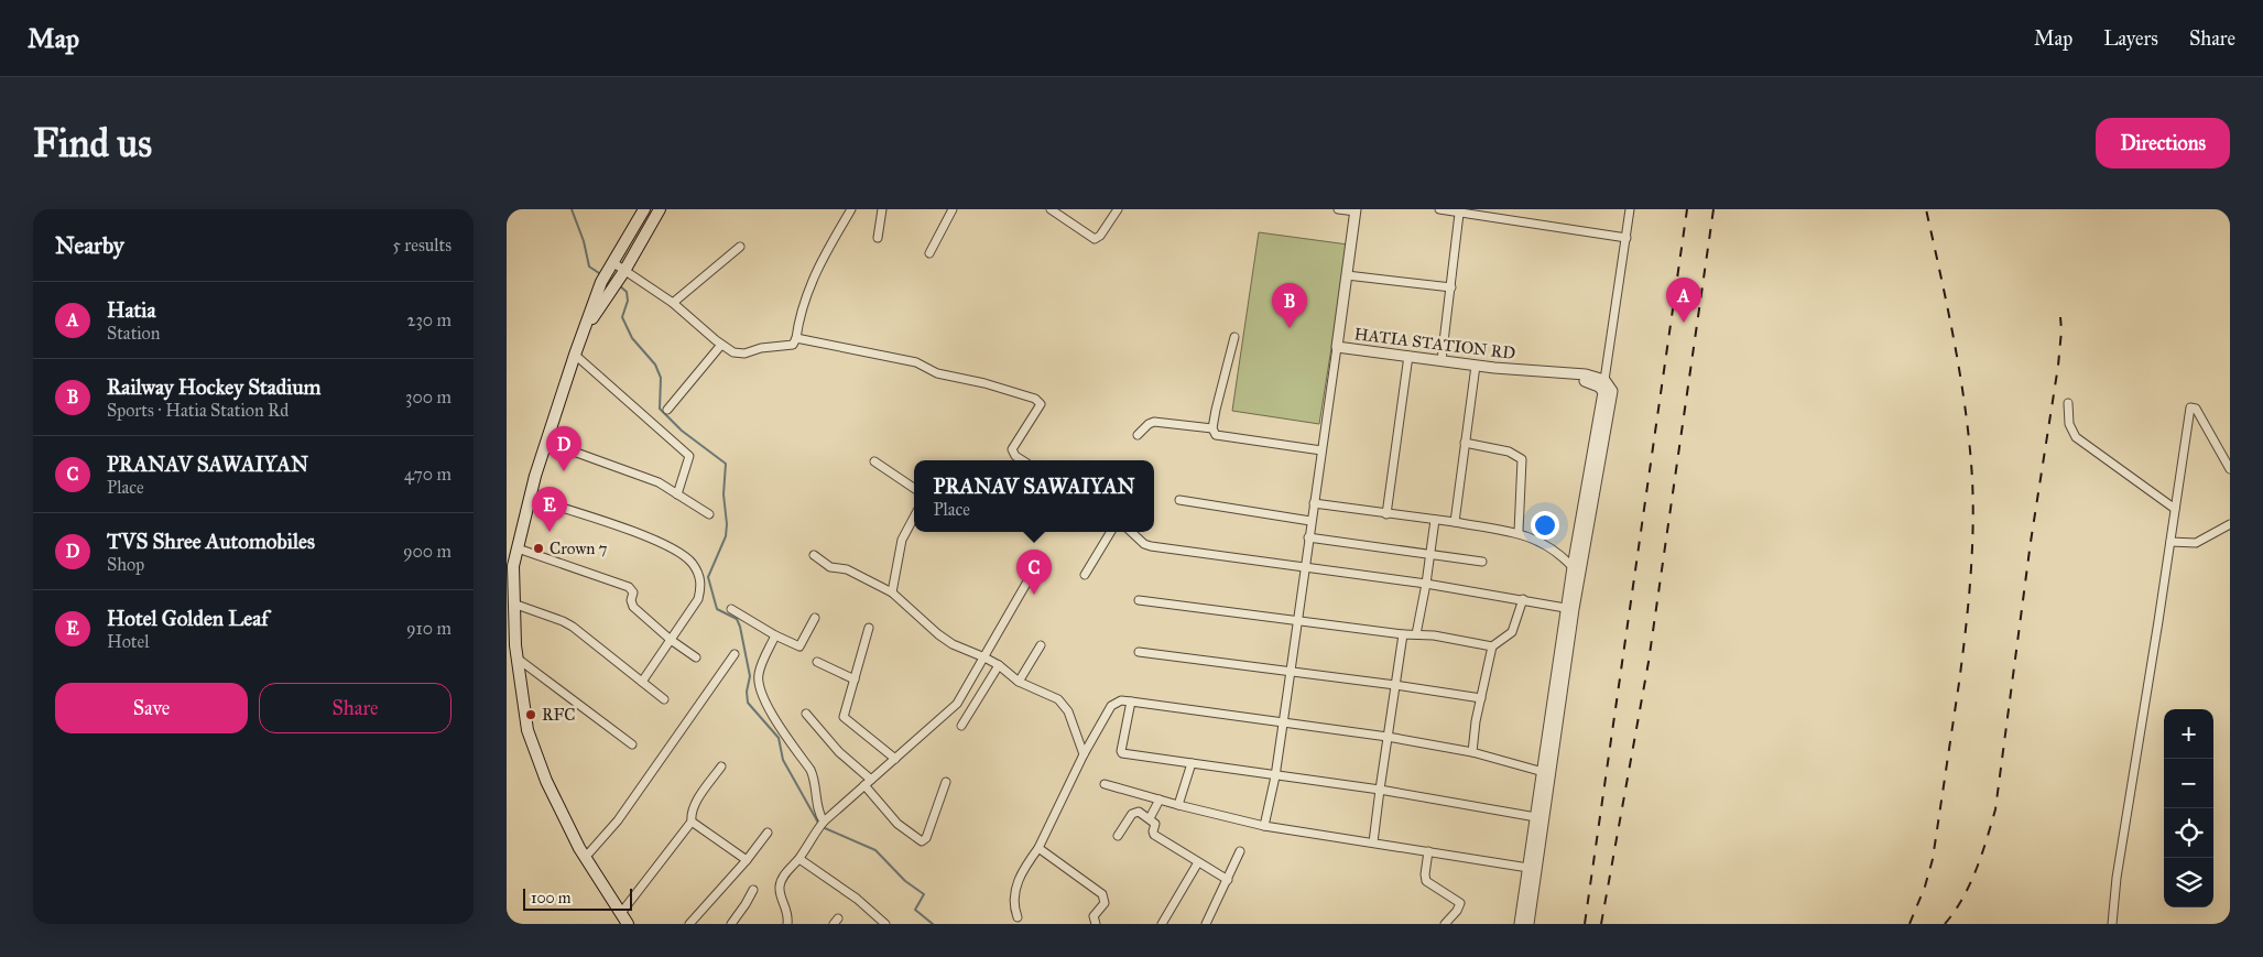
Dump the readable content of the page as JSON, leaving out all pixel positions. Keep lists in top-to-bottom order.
{
  "streets": {
    "street": ["HATIA STATION RD"]
  },
  "places": ["Crown 7", "RFC"],
  "scale_bar": "100 m",
  "page": {
    "header": "Map",
    "nav": ["Map", "Layers", "Share"],
    "buttons": [
      "Directions",
      ["Save", "Share"]
    ],
    "title": "Find us",
    "heading": ["Nearby", "5 results"],
    "pins": [
      "A",
      "B",
      "D",
      "E",
      "C"
    ],
    "list": [
      {
        "mark": "A",
        "name": "Hatia",
        "note": "Station",
        "value": "230 m"
      },
      {
        "mark": "B",
        "name": "Railway Hockey Stadium",
        "note": "Sports · Hatia Station Rd",
        "value": "300 m"
      },
      {
        "mark": "C",
        "name": "PRANAV SAWAIYAN",
        "note": "Place",
        "value": "470 m"
      },
      {
        "mark": "D",
        "name": "TVS Shree Automobiles",
        "note": "Shop",
        "value": "900 m"
      },
      {
        "mark": "E",
        "name": "Hotel Golden Leaf",
        "note": "Hotel",
        "value": "910 m"
      }
    ],
    "popup": ["PRANAV SAWAIYAN", "Place"],
    "map_buttons": ["+", "−"],
    "scale": "100 m"
  }
}
